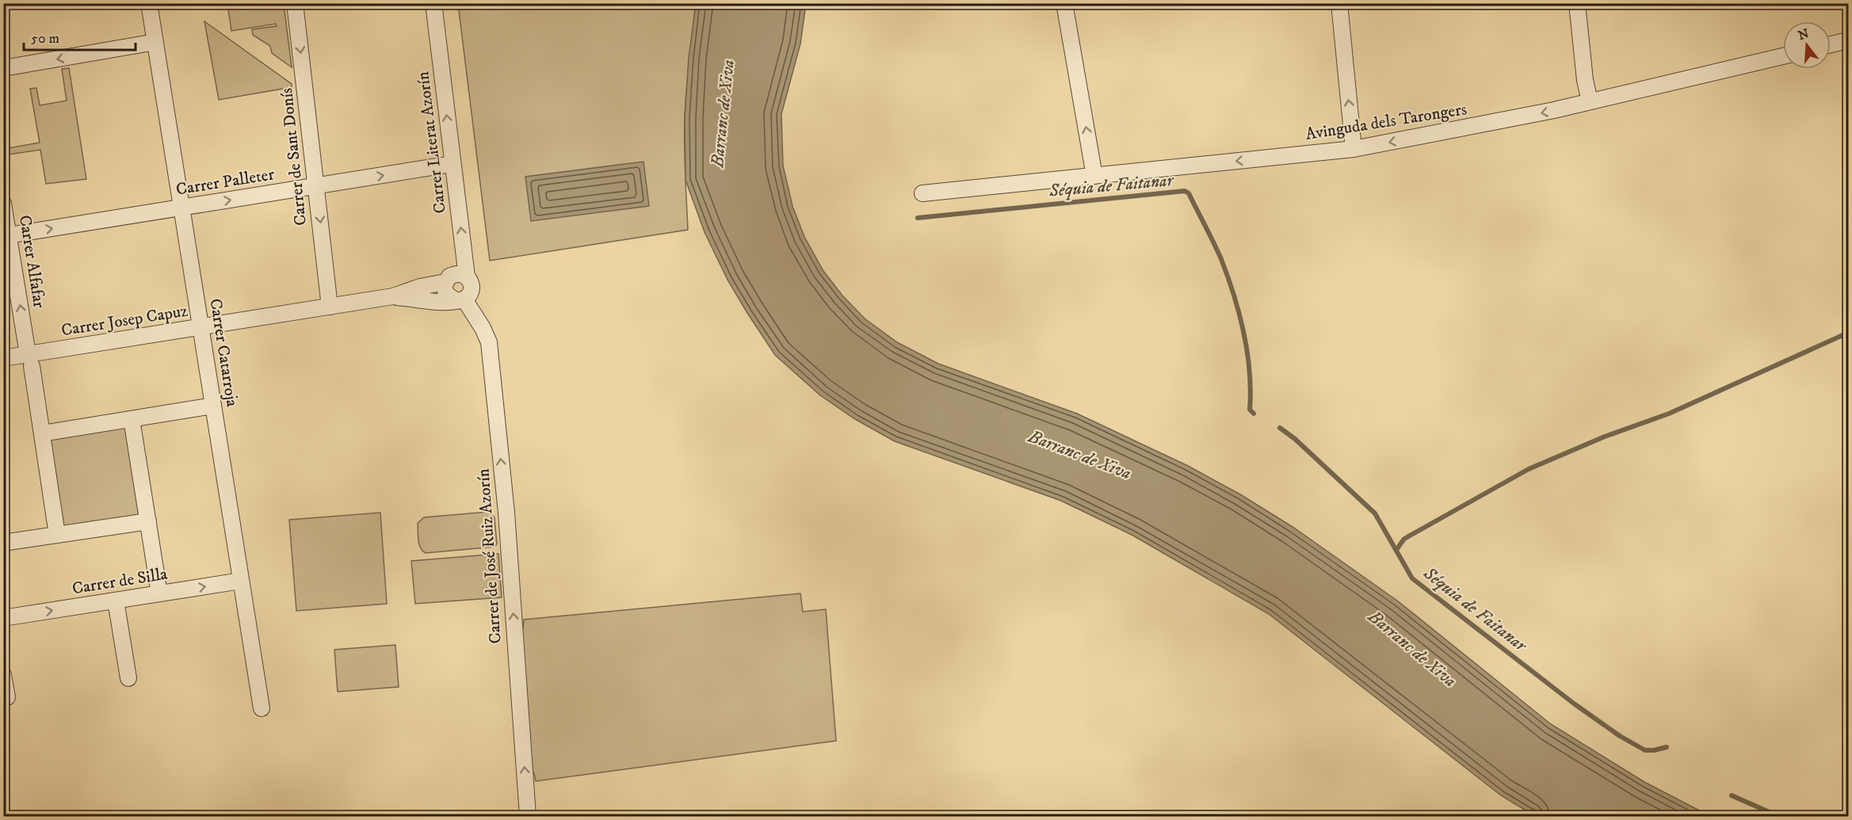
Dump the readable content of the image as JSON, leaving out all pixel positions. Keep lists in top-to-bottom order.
{
  "streets": {
    "street": [
      "Avinguda dels Tarongers",
      "Carrer Literat Azorín",
      "Carrer de Sant Donís",
      "Carrer Palleter",
      "Carrer Alfafar",
      "Carrer Josep Capuz",
      "Carrer Catarroja",
      "Carrer de José Ruiz Azorín",
      "Carrer de Silla"
    ]
  },
  "crossings": [
    ["Carrer Literat Azorín", "Carrer Palleter"],
    ["Carrer Literat Azorín", "Carrer Josep Capuz"],
    ["Carrer Literat Azorín", "Carrer de José Ruiz Azorín"],
    ["Carrer de Sant Donís", "Carrer Palleter"],
    ["Carrer de Sant Donís", "Carrer Josep Capuz"],
    ["Carrer Palleter", "Carrer Alfafar"],
    ["Carrer Palleter", "Carrer Catarroja"],
    ["Carrer Alfafar", "Carrer Josep Capuz"],
    ["Carrer Josep Capuz", "Carrer Catarroja"],
    ["Carrer Josep Capuz", "Carrer de José Ruiz Azorín"],
    ["Carrer Catarroja", "Carrer de Silla"]
  ],
  "one_way": [
    "Avinguda dels Tarongers",
    "Carrer Literat Azorín",
    "Carrer de Sant Donís",
    "Carrer Palleter",
    "Carrer Alfafar",
    "Carrer de José Ruiz Azorín"
  ],
  "water": ["Barranc de Xiva", "Séquia de Faitanar"],
  "scale_bar": "50 m",
  "north": "top"
}
